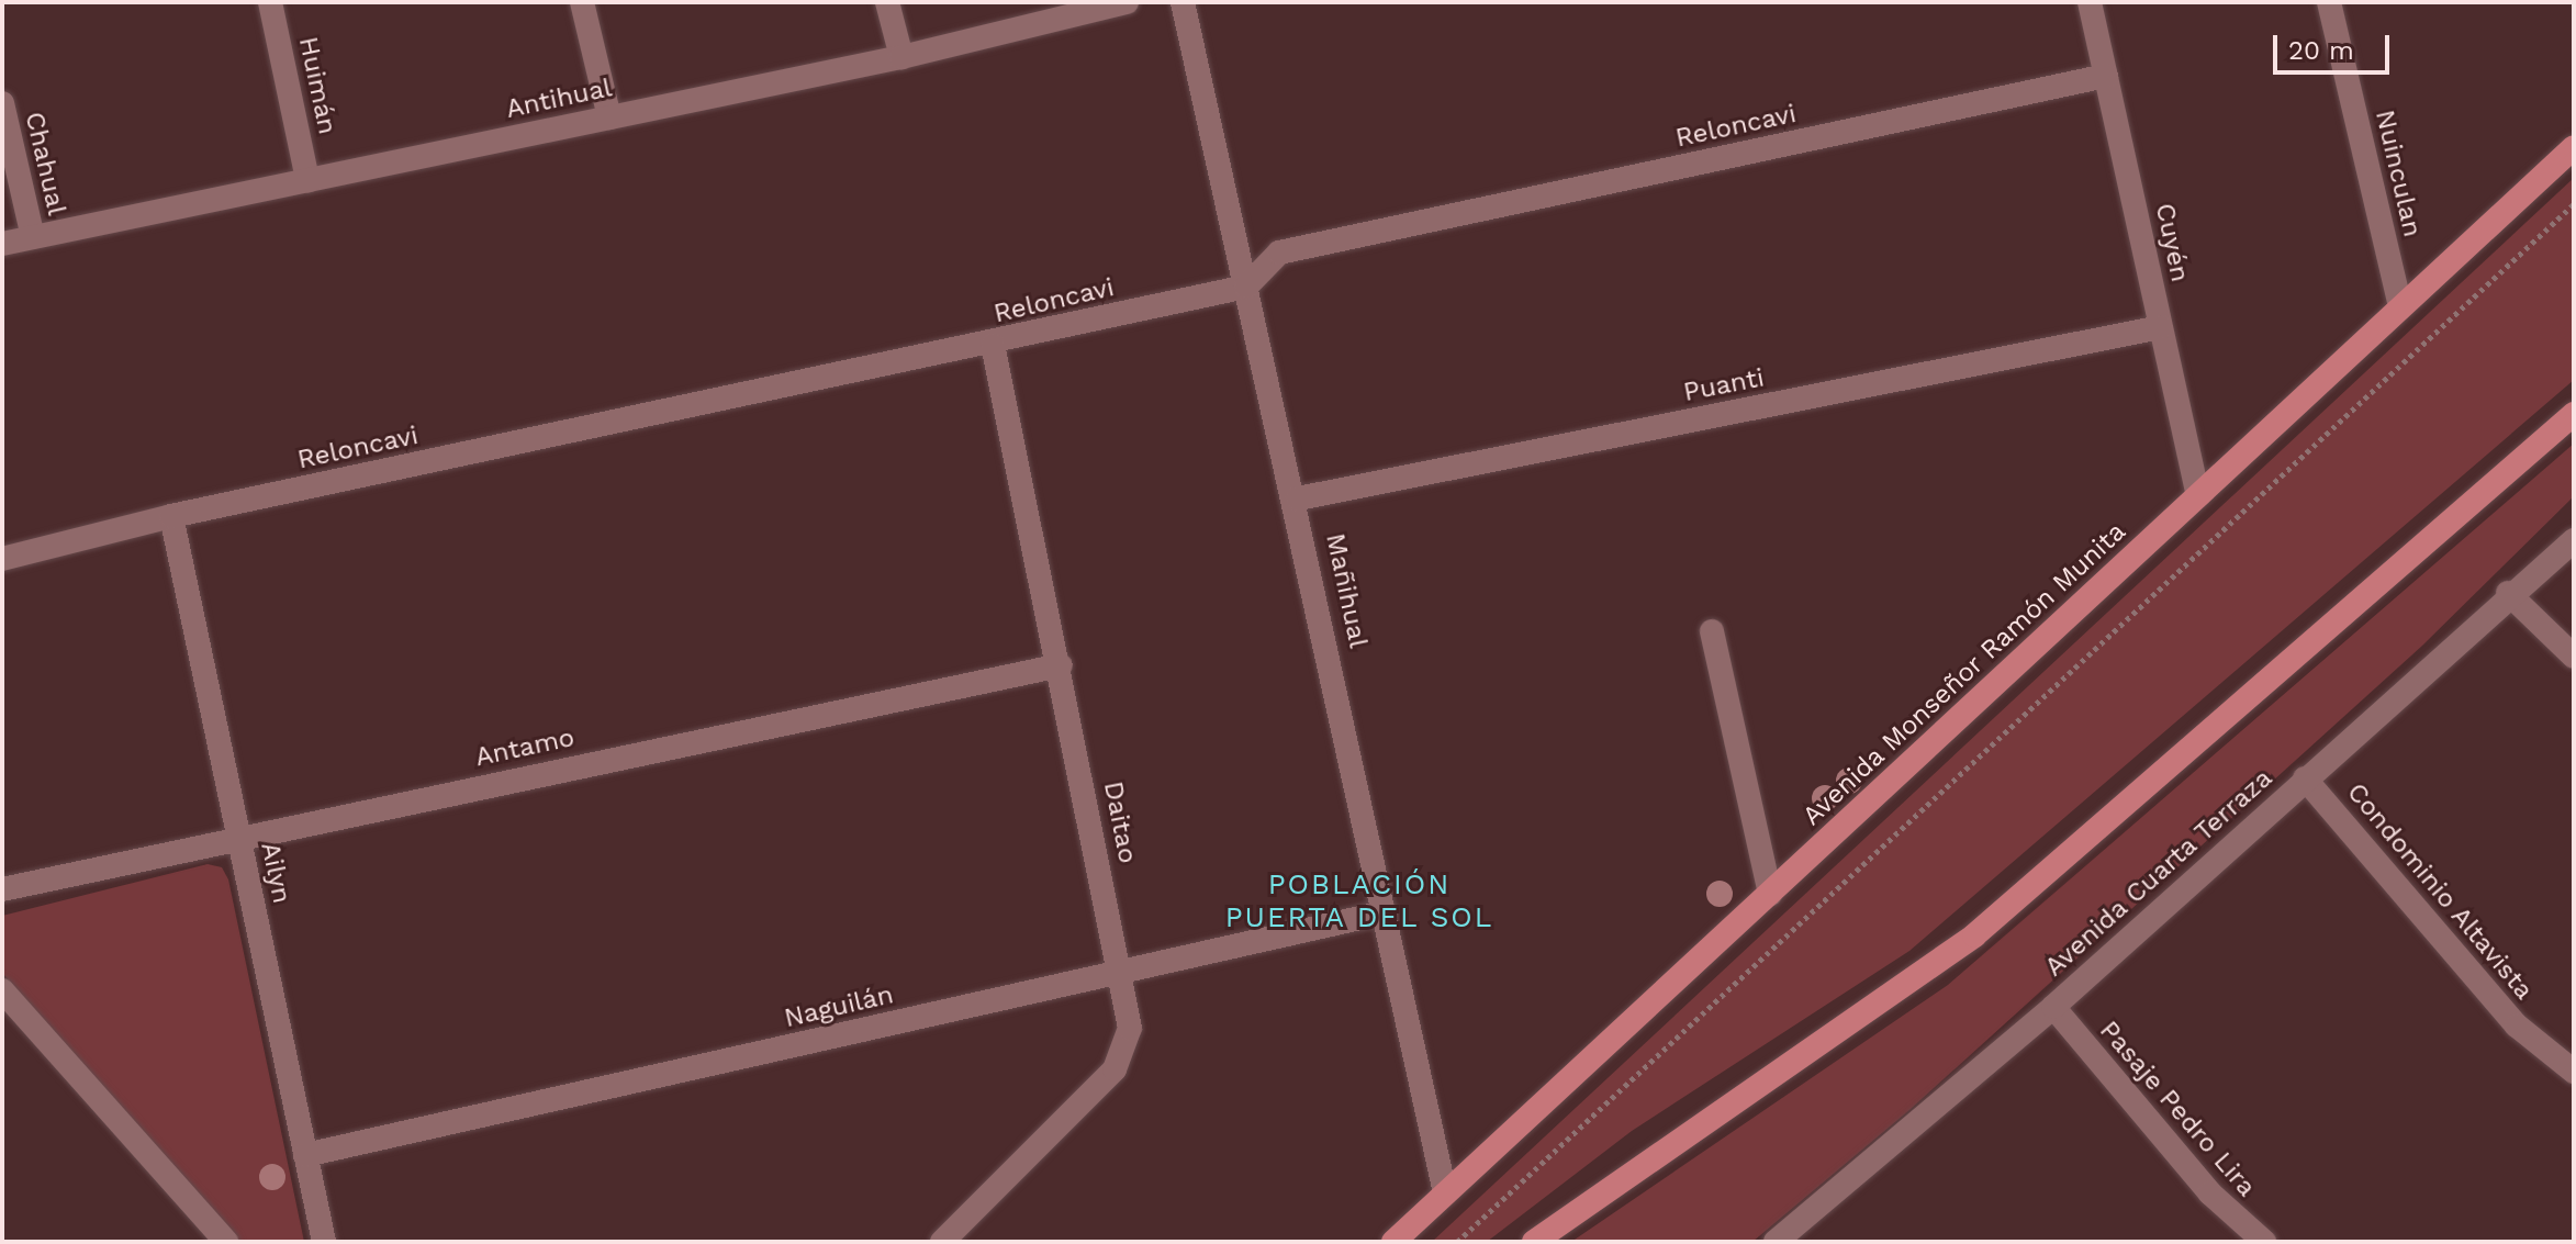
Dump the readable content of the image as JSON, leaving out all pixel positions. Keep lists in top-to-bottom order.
{
  "streets": {
    "main road": ["Avenida Monseñor Ramón Munita"],
    "street": [
      "Huimán",
      "Antihual",
      "Reloncavi",
      "Chahual",
      "Nuinculan",
      "Cuyén",
      "Puanti",
      "Mañihual",
      "Antamo",
      "Daitao",
      "Ailyn",
      "Avenida Cuarta Terraza",
      "Condominio Altavista",
      "Naguilán",
      "Pasaje Pedro Lira"
    ]
  },
  "crossings": [
    ["Huimán", "Antihual"],
    ["Antihual", "Chahual"],
    ["Reloncavi", "Cuyén"],
    ["Reloncavi", "Mañihual"],
    ["Reloncavi", "Daitao"],
    ["Reloncavi", "Ailyn"],
    ["Nuinculan", "Avenida Monseñor Ramón Munita"],
    ["Cuyén", "Puanti"],
    ["Cuyén", "Avenida Monseñor Ramón Munita"],
    ["Puanti", "Mañihual"],
    ["Mañihual", "Avenida Monseñor Ramón Munita"],
    ["Mañihual", "Naguilán"],
    ["Antamo", "Daitao"],
    ["Antamo", "Ailyn"],
    ["Daitao", "Naguilán"],
    ["Ailyn", "Naguilán"],
    ["Avenida Cuarta Terraza", "Condominio Altavista"],
    ["Avenida Cuarta Terraza", "Pasaje Pedro Lira"]
  ],
  "districts": ["POBLACIÓN PUERTA DEL SOL"],
  "scale_bar": "20 m"
}
